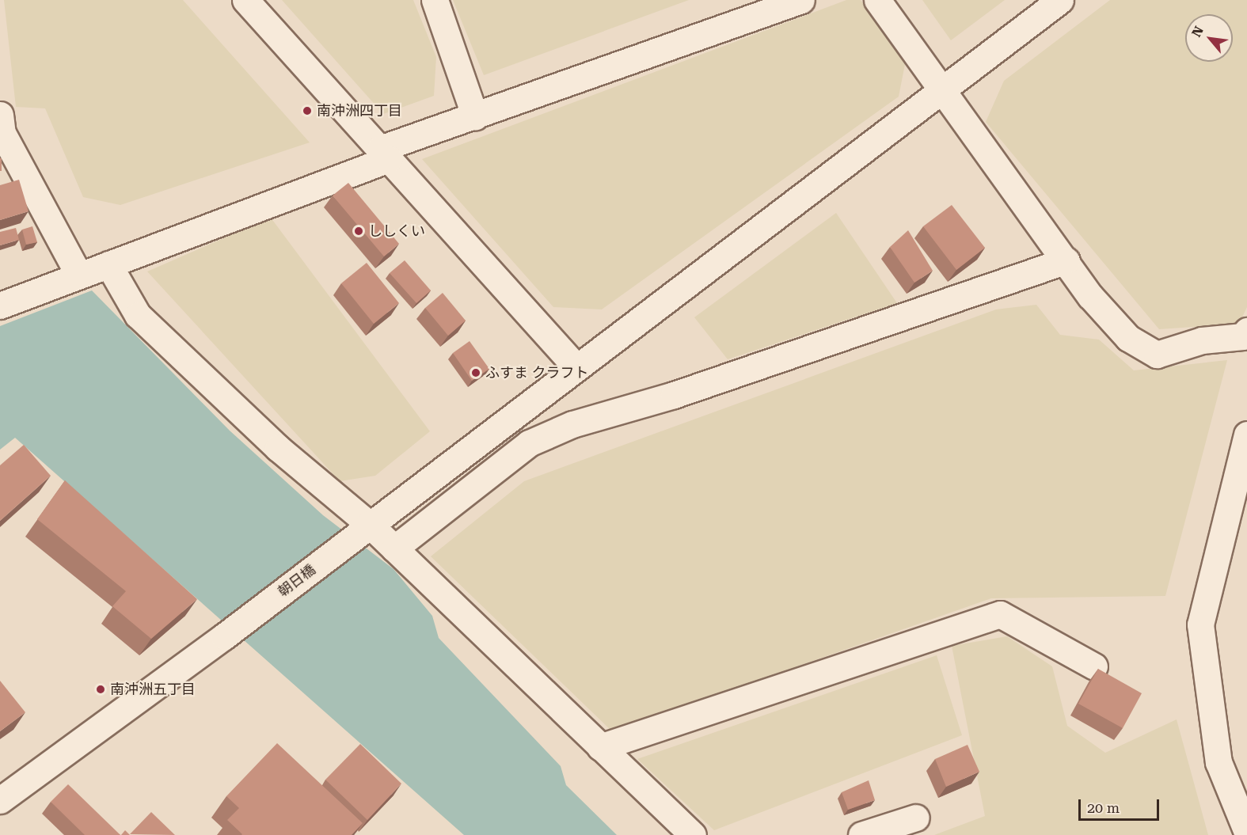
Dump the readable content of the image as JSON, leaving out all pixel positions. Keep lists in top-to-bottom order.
{
  "streets": {
    "street": ["朝日橋"]
  },
  "places": [
    "南沖洲四丁目",
    "ししくい",
    "ふすま クラフト",
    "南沖洲五丁目"
  ],
  "scale_bar": "20 m",
  "north": "top left"
}
